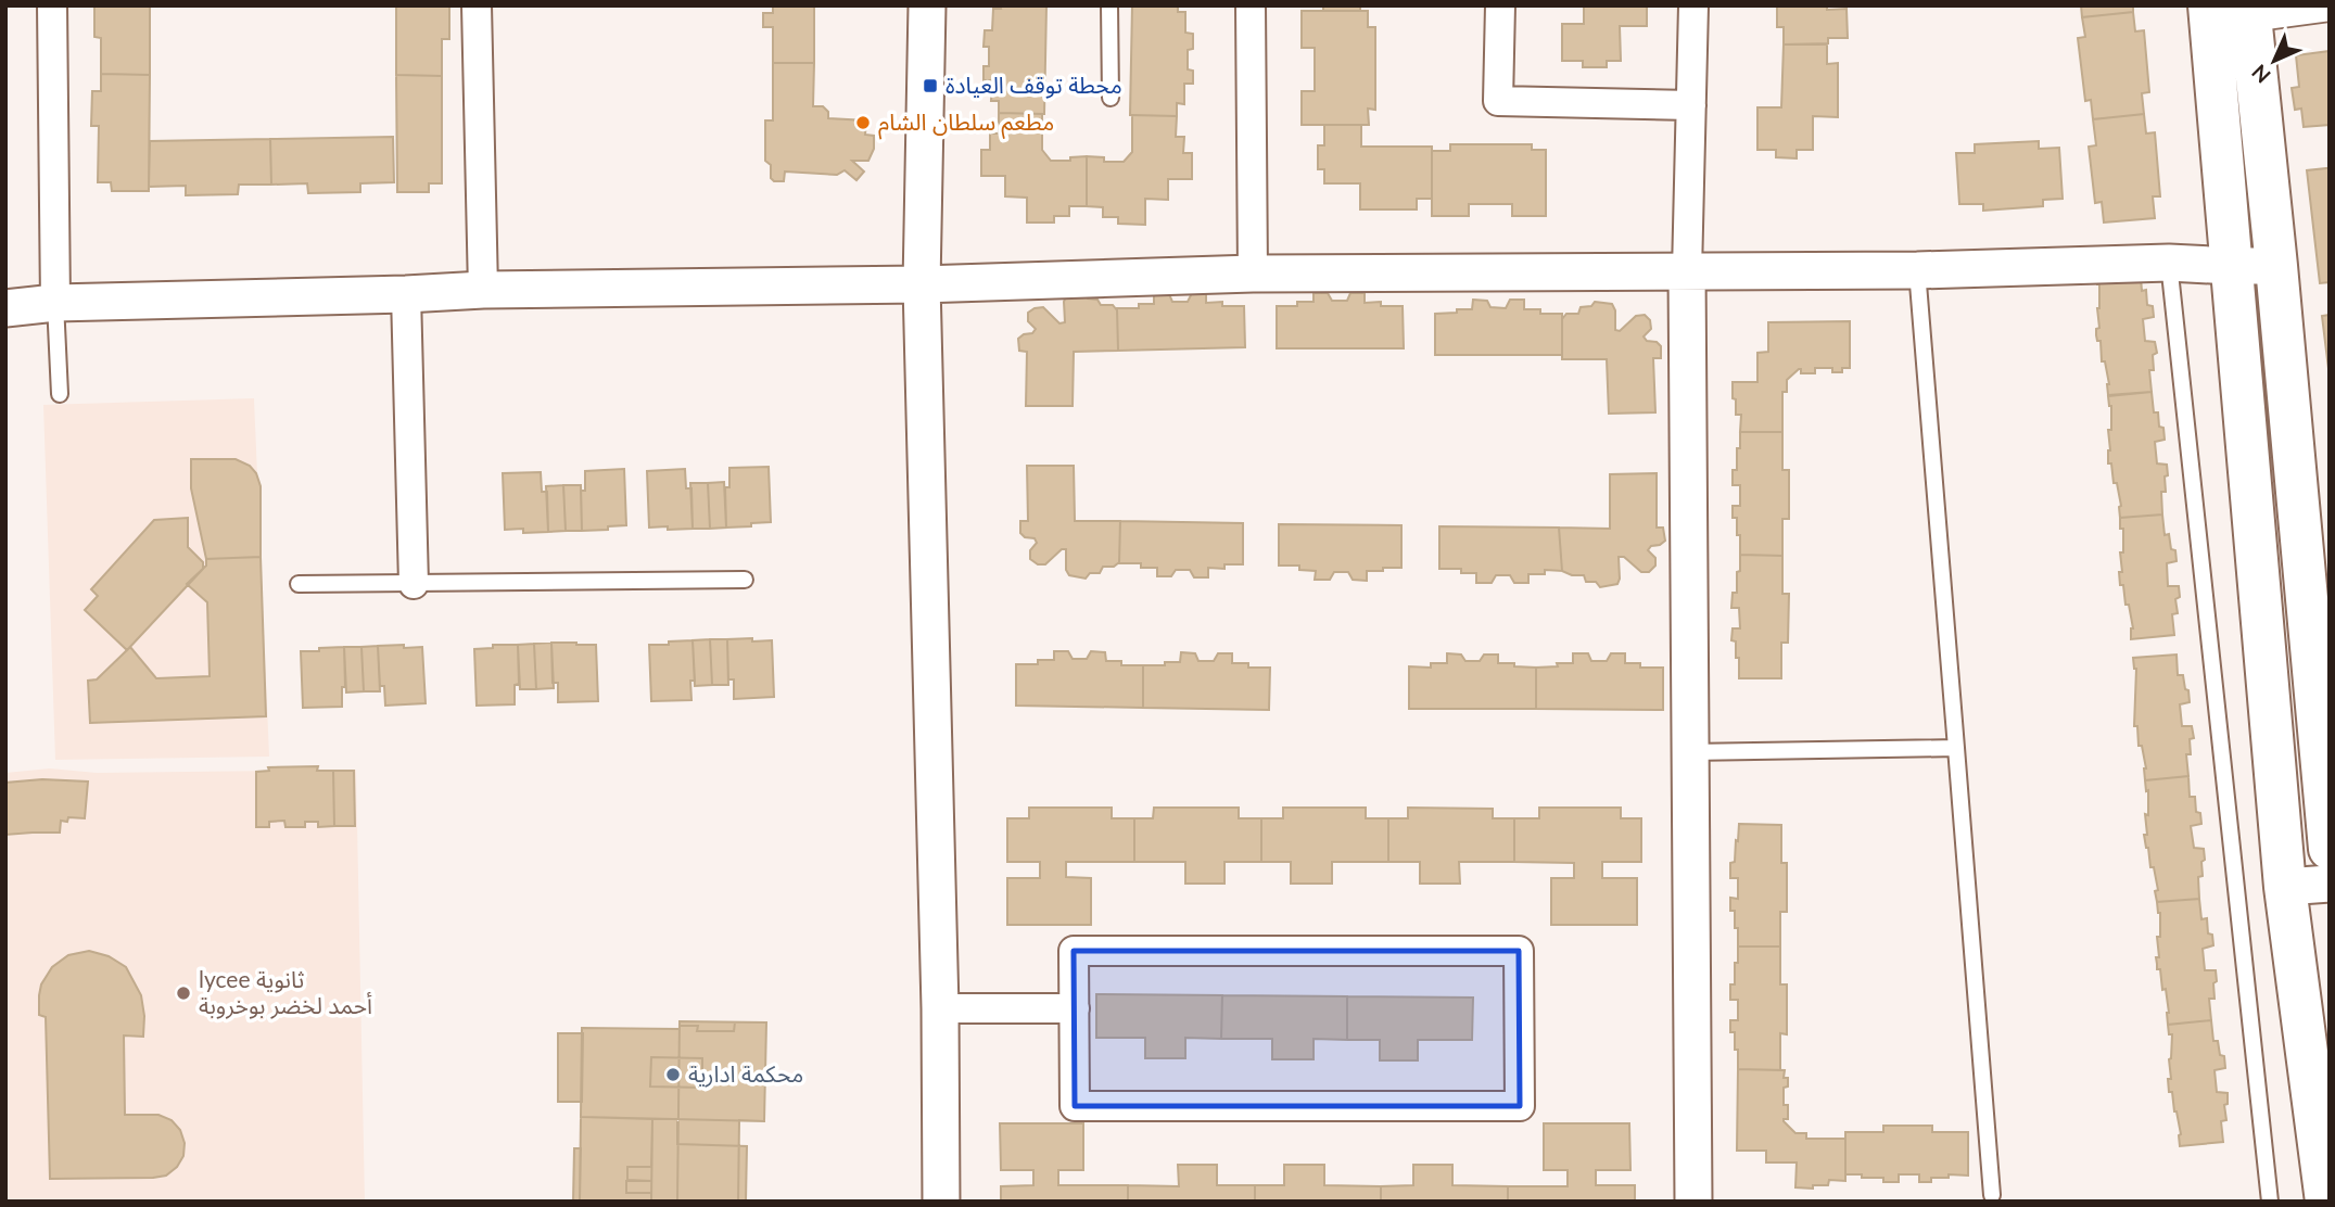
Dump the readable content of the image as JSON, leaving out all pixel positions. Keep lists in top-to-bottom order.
{
  "places": {
    "transit": ["محطة توقف العيادة"],
    "other": ["مطعم سلطان الشام", "lycee ثانوية أحمد لخضر بوخروبة", "محكمة ادارية"]
  },
  "north": "bottom left"
}
